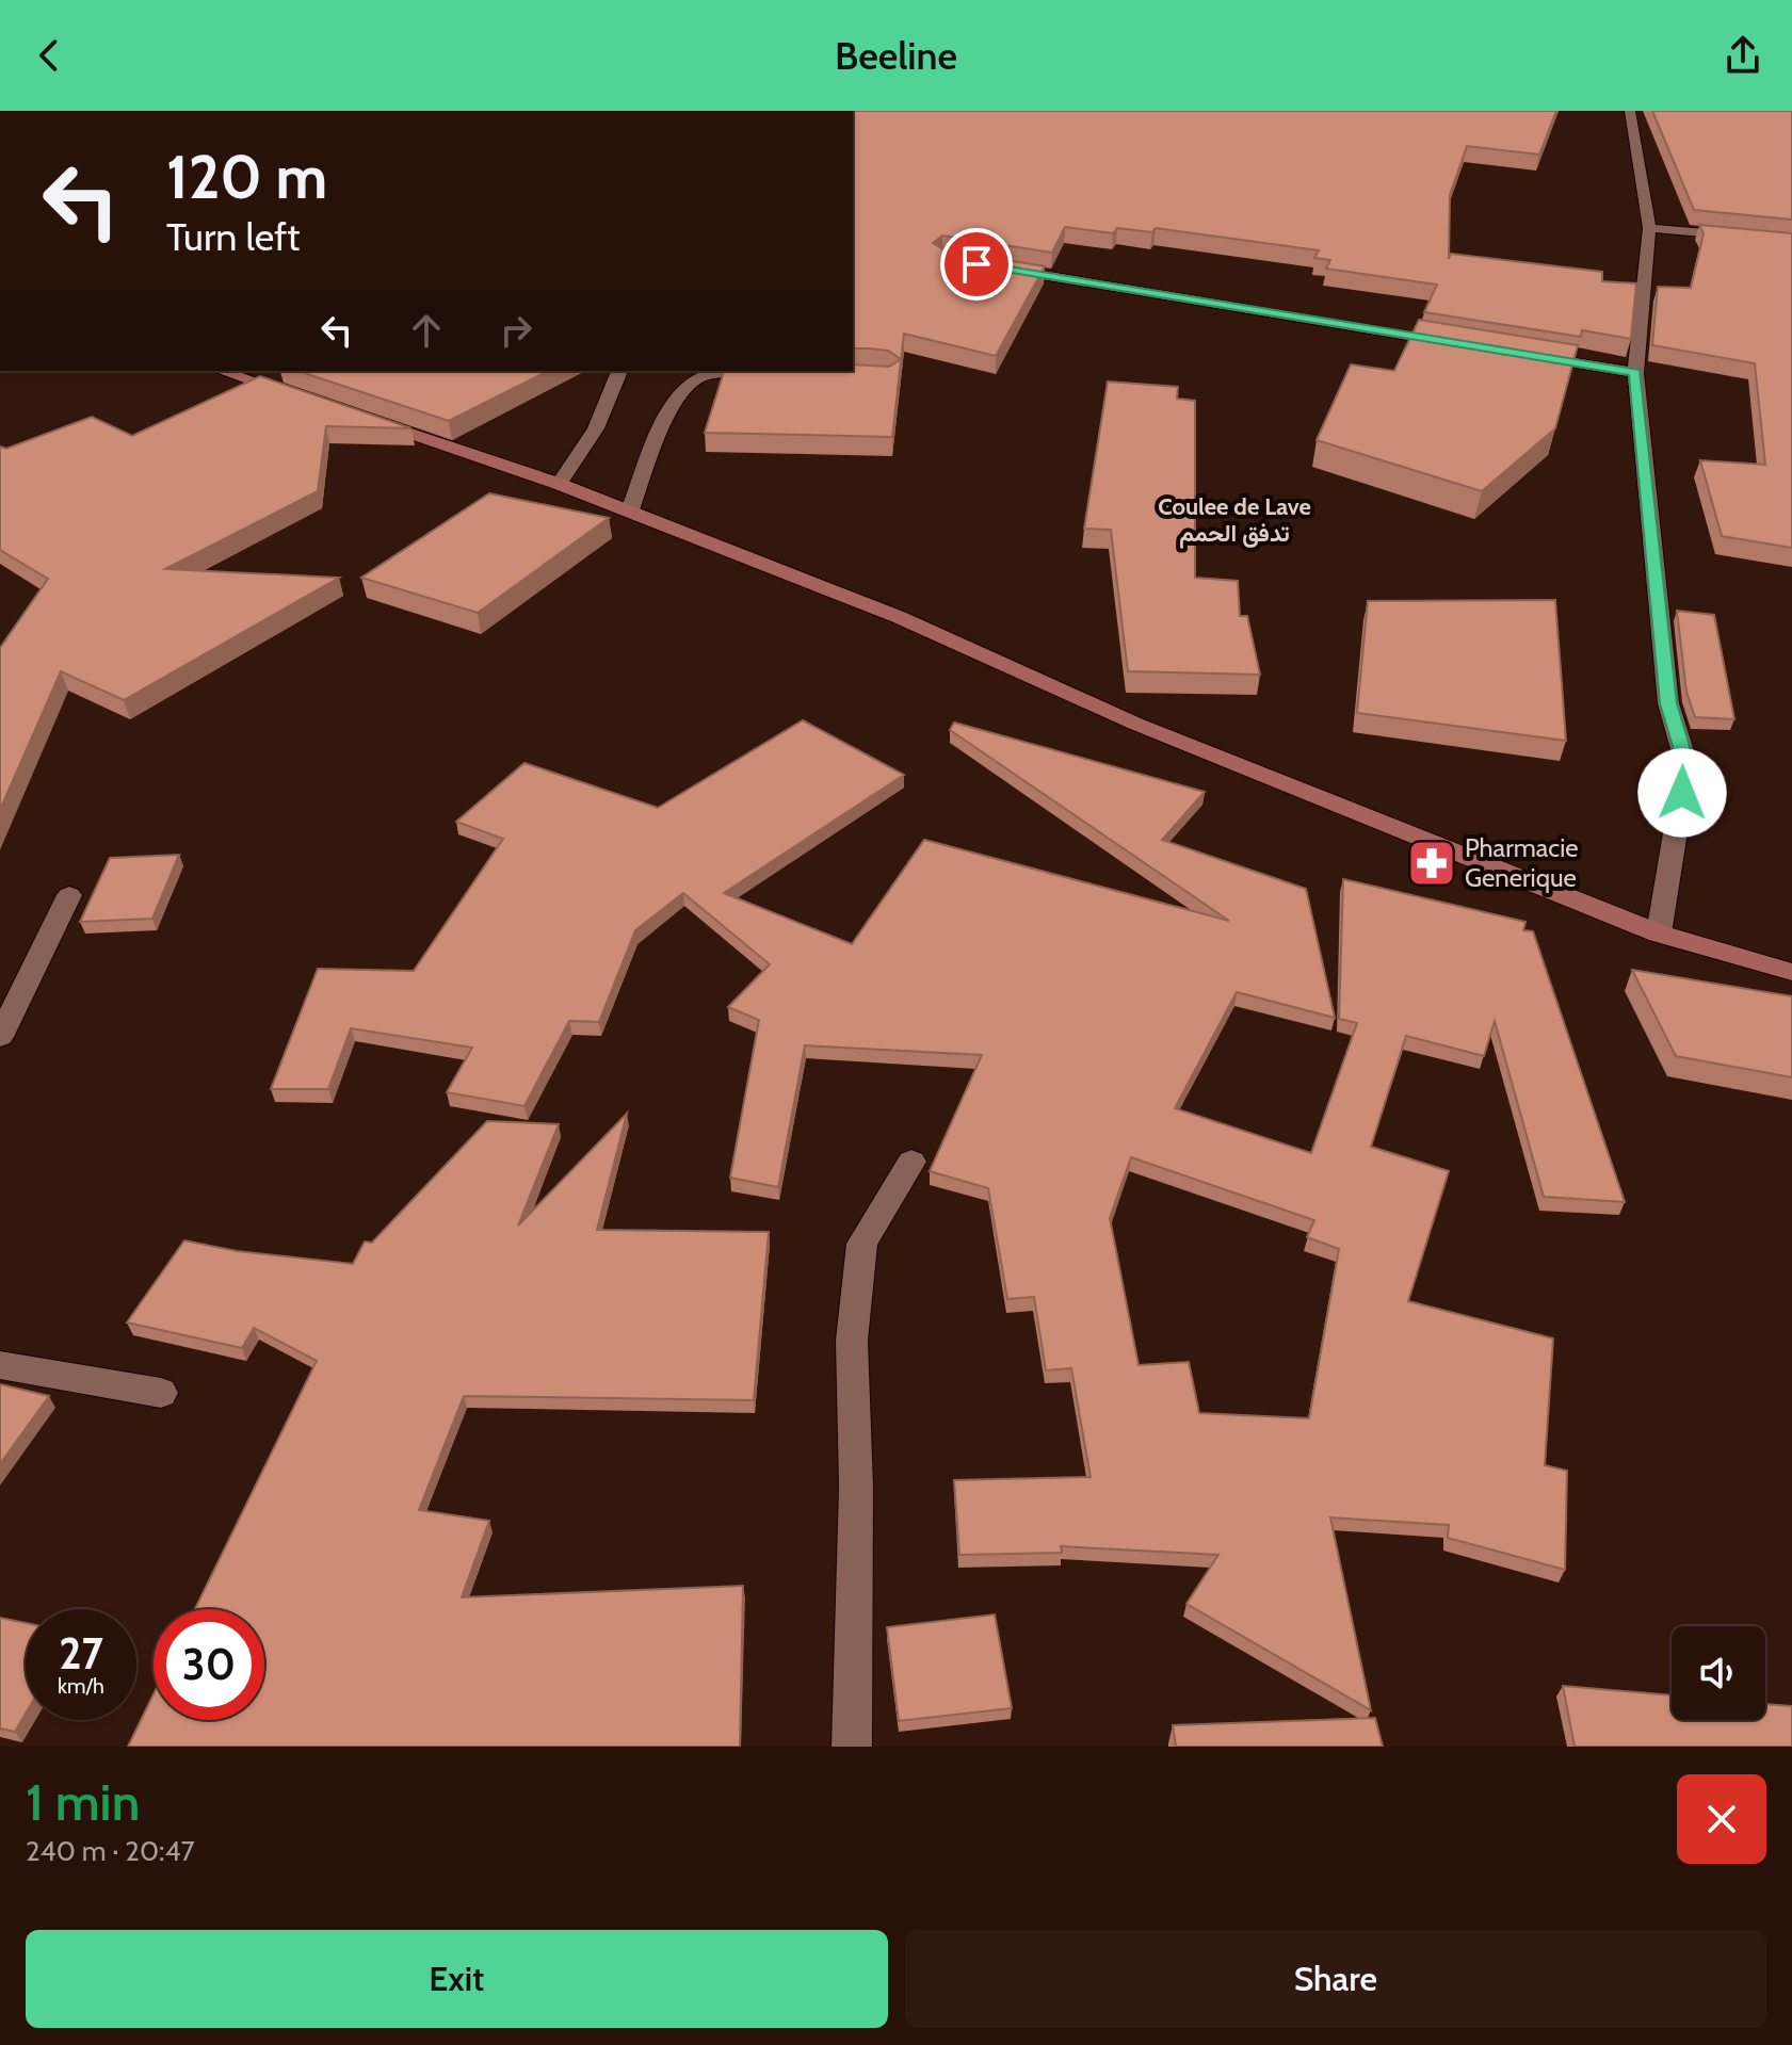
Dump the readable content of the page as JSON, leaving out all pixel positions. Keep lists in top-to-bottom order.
{
  "districts": ["Coulee de Lave تدفق الحمم"],
  "places": {
    "pharmacy": ["Pharmacie Generique"]
  },
  "page": {
    "header": "Beeline",
    "turn": ["120 m", "Turn left"],
    "speed": "27 km/h",
    "limit": "30",
    "heading": ["1 min", "240 m · 20:47"],
    "buttons": ["Exit", "Share"]
  }
}
